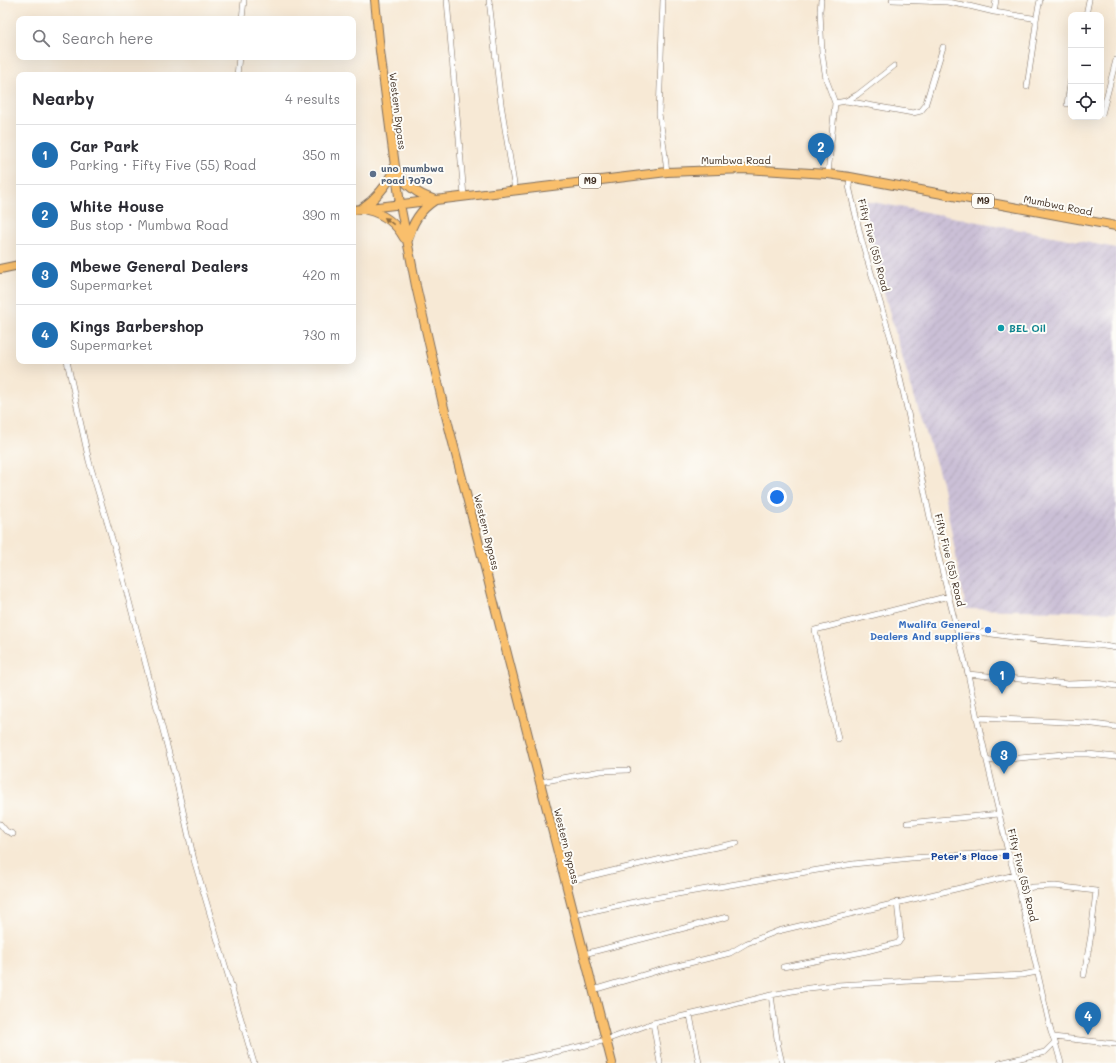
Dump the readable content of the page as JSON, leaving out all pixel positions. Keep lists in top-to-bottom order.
{
  "streets": {
    "main road": ["Western Bypass", "Mumbwa Road", "M9"],
    "street": ["Fifty Five (55) Road"]
  },
  "crossings": [
    ["Western Bypass", "Mumbwa Road"],
    ["Mumbwa Road", "Fifty Five (55) Road"]
  ],
  "places": {
    "other": ["uno mumbwa road 7070", "BEL Oil", "Mwalifa General Dealers And suppliers"],
    "transit": ["Peter's Place"]
  },
  "page": {
    "map_buttons": ["+", "−"],
    "search": "Search here",
    "heading": ["Nearby", "4 results"],
    "list": [
      {
        "mark": "1",
        "name": "Car Park",
        "note": "Parking · Fifty Five (55) Road",
        "value": "350 m"
      },
      {
        "mark": "2",
        "name": "White House",
        "note": "Bus stop · Mumbwa Road",
        "value": "390 m"
      },
      {
        "mark": "3",
        "name": "Mbewe General Dealers",
        "note": "Supermarket",
        "value": "420 m"
      },
      {
        "mark": "4",
        "name": "Kings Barbershop",
        "note": "Supermarket",
        "value": "730 m"
      }
    ],
    "pins": [
      "2",
      "1",
      "3",
      "4"
    ]
  }
}
